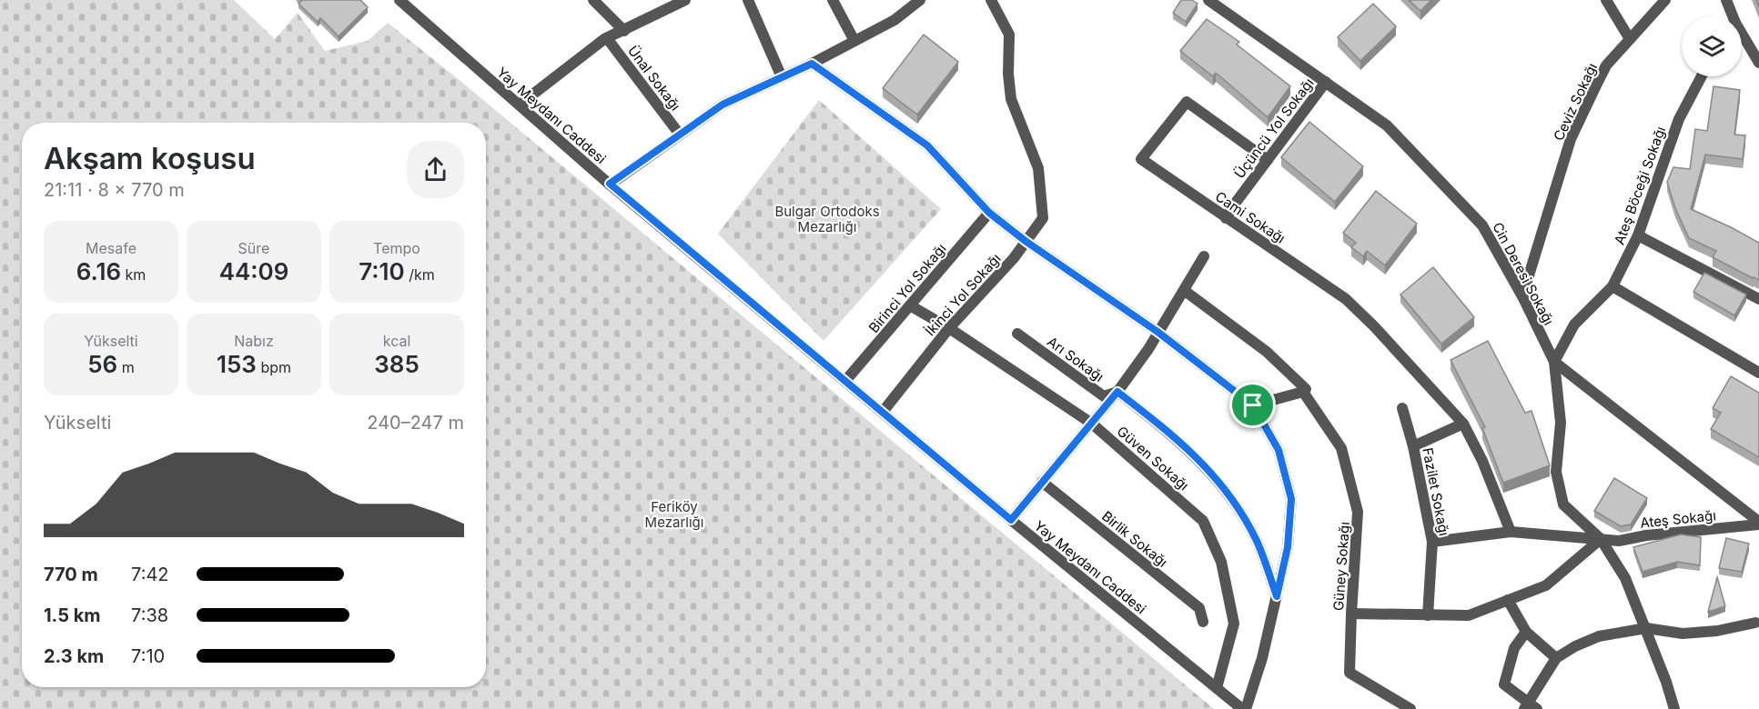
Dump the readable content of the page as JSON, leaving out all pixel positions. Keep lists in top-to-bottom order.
{
  "streets": {
    "street": [
      "Ünal Sokağı",
      "Ceviz Sokağı",
      "Yay Meydanı Caddesi",
      "Üçüncü Yol Sokağı",
      "Ateş Böceği Sokağı",
      "Cami Sokağı",
      "Cin Deresi Sokağı",
      "Birinci Yol Sokağı",
      "İkinci Yol Sokağı",
      "Arı Sokağı",
      "Güven Sokağı",
      "Fazilet Sokağı",
      "Ateş Sokağı",
      "Birlik Sokağı",
      "Güney Sokağı"
    ]
  },
  "crossings": [
    ["Ceviz Sokağı", "Cin Deresi Sokağı"],
    ["Yay Meydanı Caddesi", "Birinci Yol Sokağı"],
    ["Yay Meydanı Caddesi", "İkinci Yol Sokağı"],
    ["Yay Meydanı Caddesi", "Güven Sokağı"],
    ["Üçüncü Yol Sokağı", "Cami Sokağı"],
    ["Üçüncü Yol Sokağı", "Cin Deresi Sokağı"],
    ["Ateş Böceği Sokağı", "Cin Deresi Sokağı"],
    ["Cin Deresi Sokağı", "Ateş Sokağı"],
    ["Birinci Yol Sokağı", "Güven Sokağı"],
    ["İkinci Yol Sokağı", "Güven Sokağı"]
  ],
  "parks": ["Bulgar Ortodoks Mezarlığı", "Feriköy Mezarlığı"],
  "page": {
    "heading": ["Akşam koşusu", "21:11 · 8 × 770 m"],
    "stats": [
      ["Mesafe", "6.16 km"],
      ["Süre", "44:09"],
      ["Tempo", "7:10 /km"],
      ["Yükselti", "56 m"],
      ["Nabız", "153 bpm"],
      ["kcal", "385"]
    ],
    "chart": ["Yükselti", "240–247 m"],
    "list": [
      {
        "name": "770 m",
        "note": "7:42"
      },
      {
        "name": "1.5 km",
        "note": "7:38"
      },
      {
        "name": "2.3 km",
        "note": "7:10"
      }
    ]
  }
}
